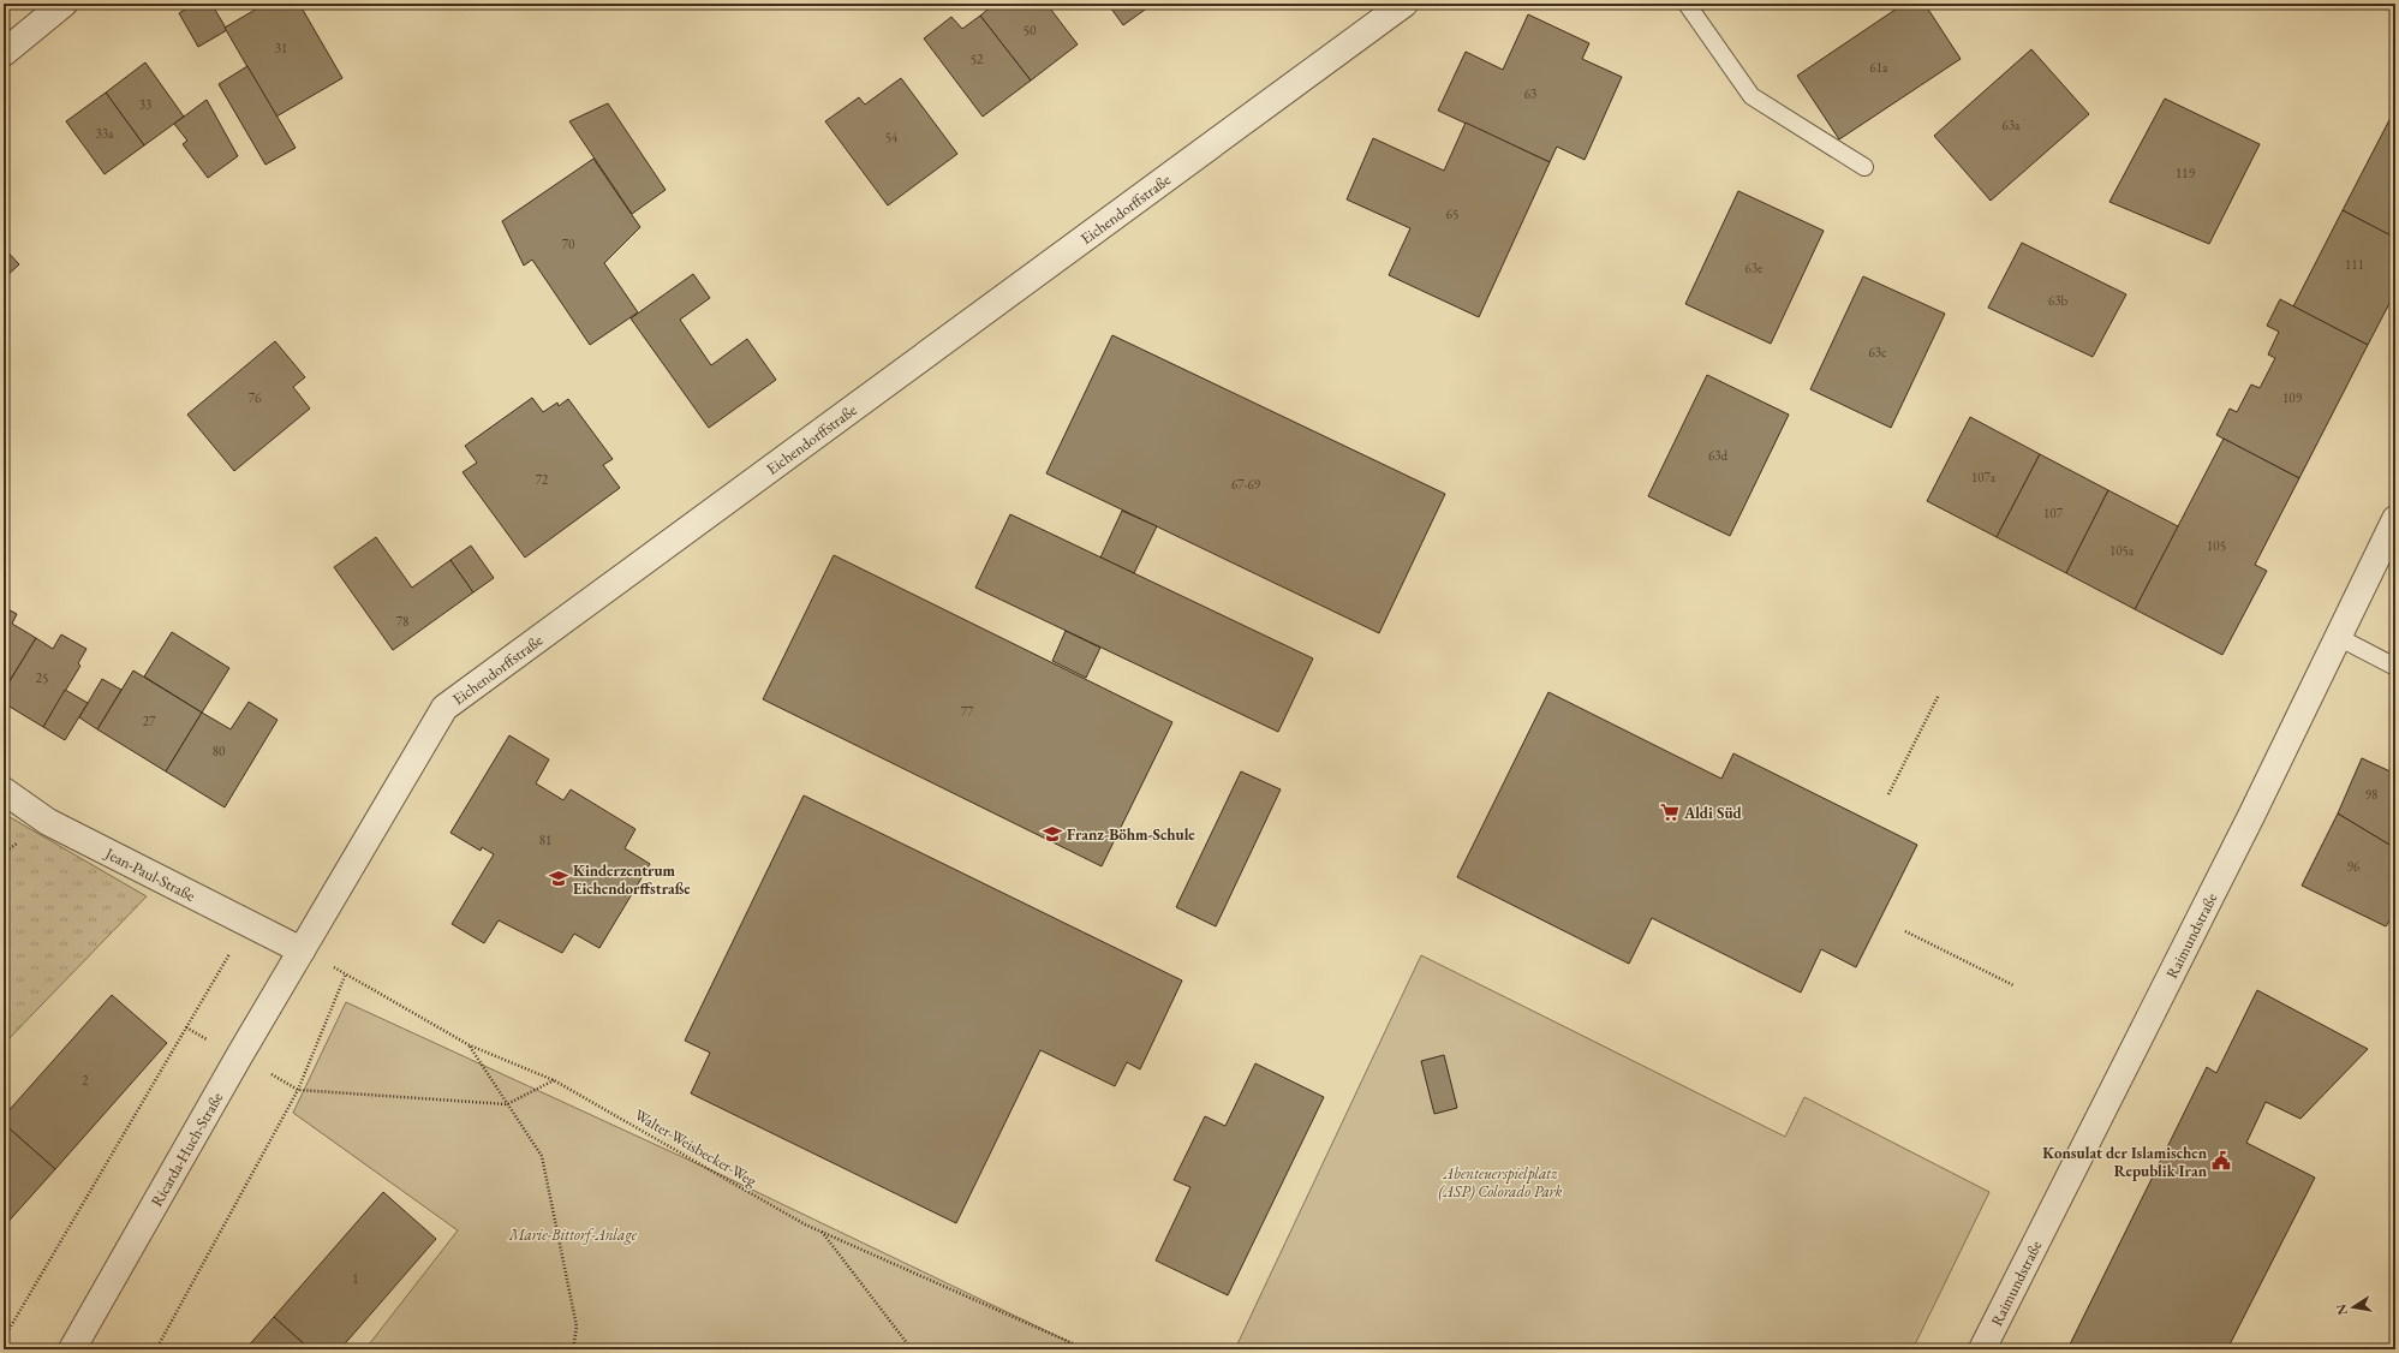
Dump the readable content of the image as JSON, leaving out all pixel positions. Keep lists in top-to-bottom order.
{
  "streets": {
    "street": [
      "Eichendorffstraße",
      "Jean-Paul-Straße",
      "Raimundstraße",
      "Ricarda-Huch-Straße"
    ],
    "path": ["Walter-Weisbecker-Weg"]
  },
  "crossings": [
    ["Eichendorffstraße", "Jean-Paul-Straße"],
    ["Eichendorffstraße", "Walter-Weisbecker-Weg"],
    ["Eichendorffstraße", "Ricarda-Huch-Straße"],
    ["Jean-Paul-Straße", "Walter-Weisbecker-Weg"],
    ["Jean-Paul-Straße", "Ricarda-Huch-Straße"],
    ["Walter-Weisbecker-Weg", "Ricarda-Huch-Straße"]
  ],
  "parks": ["Abenteuerspielplatz (ASP) Colorado Park", "Marie-Bittorf-Anlage"],
  "places": {
    "supermarket": ["Aldi Süd"],
    "school or university": ["Franz-Böhm-Schule", "Kinderzentrum Eichendorffstraße"],
    "public building": ["Konsulat der Islamischen Republik Iran"]
  },
  "house_numbers": [
    "50",
    "31",
    "52",
    "61a",
    "63",
    "33",
    "63a",
    "33a",
    "54",
    "119",
    "65",
    "70",
    "111",
    "63e",
    "63b",
    "63c",
    "76",
    "109",
    "63d",
    "107a",
    "72",
    "67-69",
    "107",
    "105",
    "105a",
    "78",
    "25",
    "77",
    "27",
    "80",
    "98",
    "81",
    "96",
    "2",
    "1"
  ],
  "north": "left"
}
